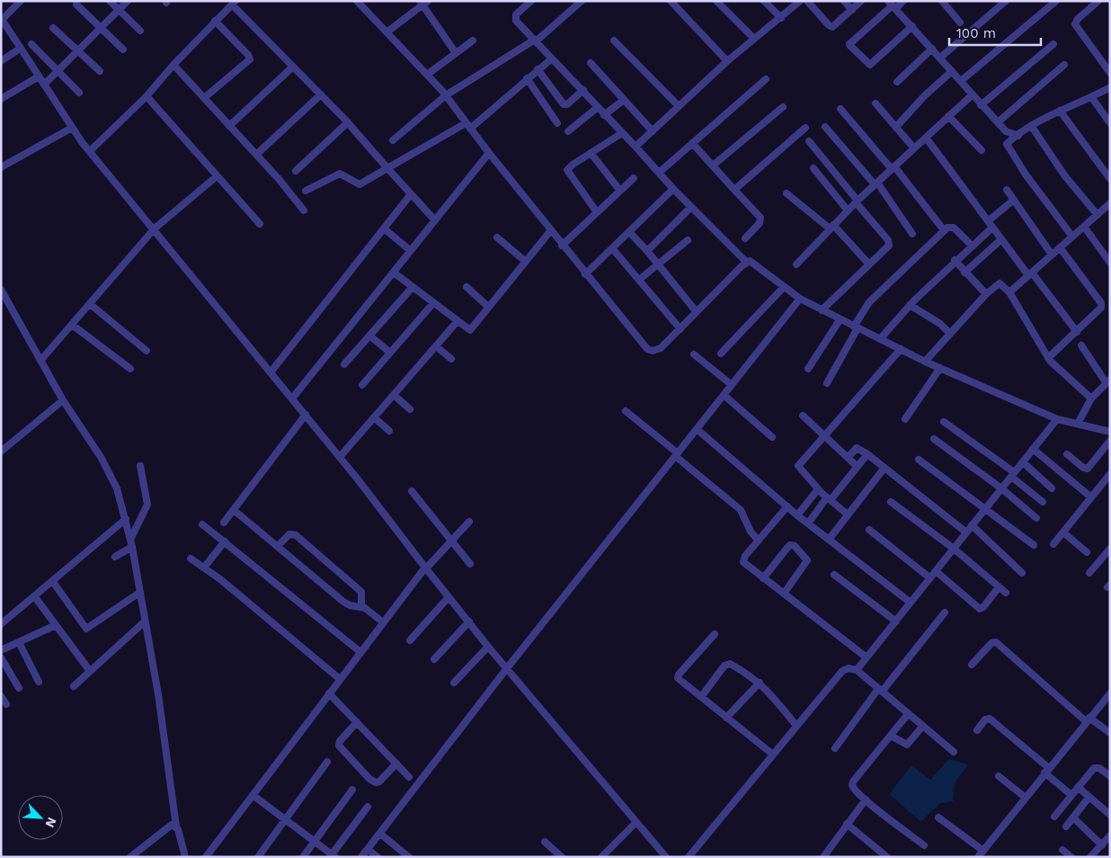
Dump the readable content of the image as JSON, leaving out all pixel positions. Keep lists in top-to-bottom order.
{
  "scale_bar": "100 m",
  "north": "bottom right"
}
